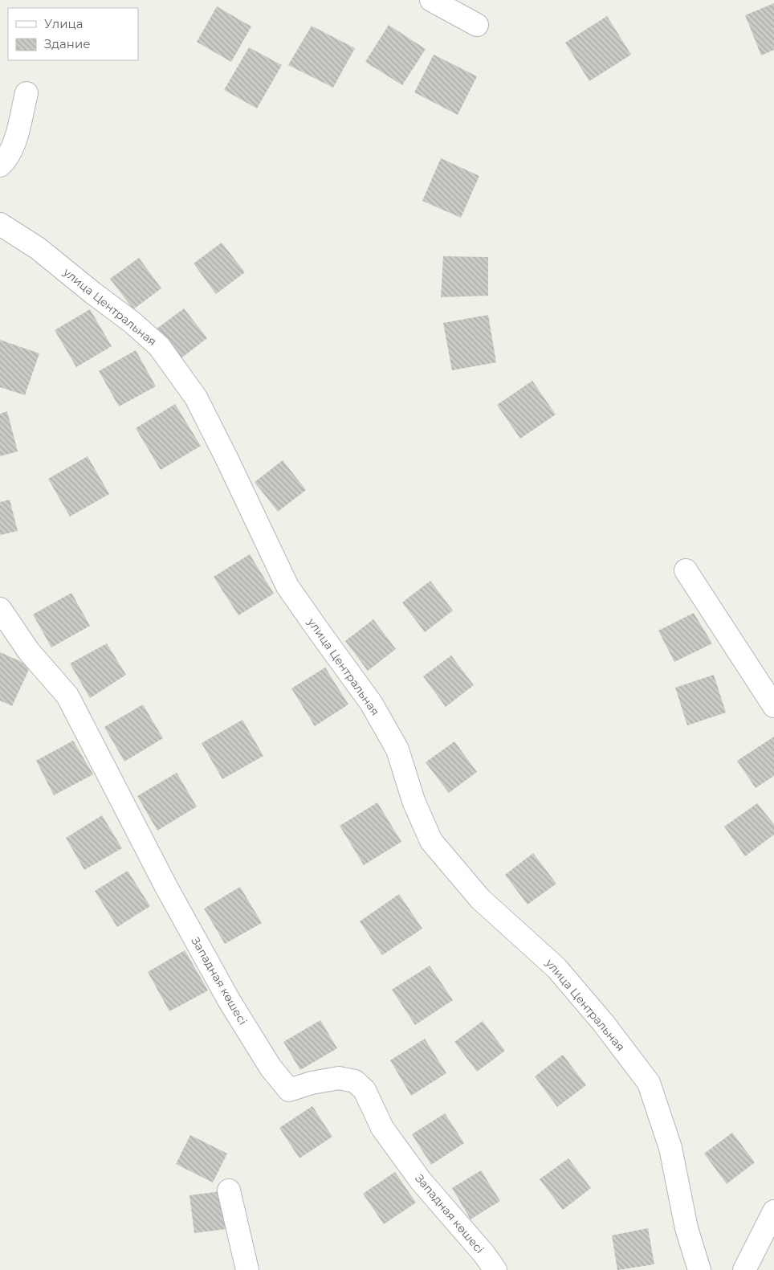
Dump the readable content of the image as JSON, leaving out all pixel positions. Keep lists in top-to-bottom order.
{
  "streets": {
    "street": ["улица Центральная", "Западная көшесі"]
  },
  "legend": ["Улица", "Здание"]
}
